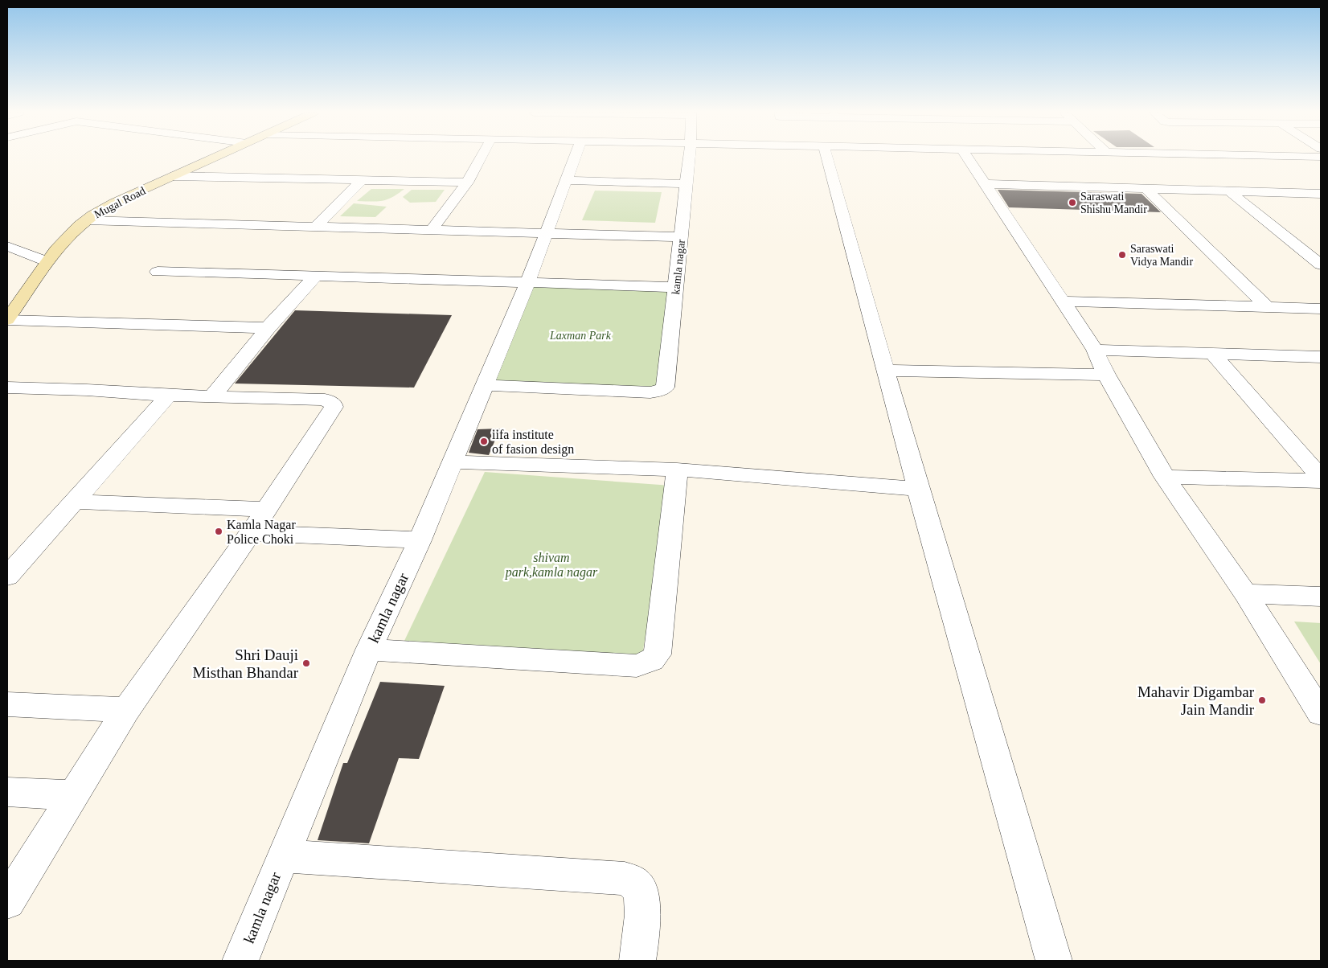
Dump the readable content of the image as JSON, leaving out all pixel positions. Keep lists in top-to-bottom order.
{
  "streets": {
    "street": ["Mugal Road", "kamla nagar"]
  },
  "parks": ["Laxman Park", "shivam park,kamla nagar"],
  "places": [
    "Saraswati Shishu Mandir",
    "Saraswati Vidya Mandir",
    "iifa institute of fasion design",
    "Kamla Nagar Police Choki",
    "Shri Dauji Misthan Bhandar",
    "Mahavir Digambar Jain Mandir"
  ]
}
